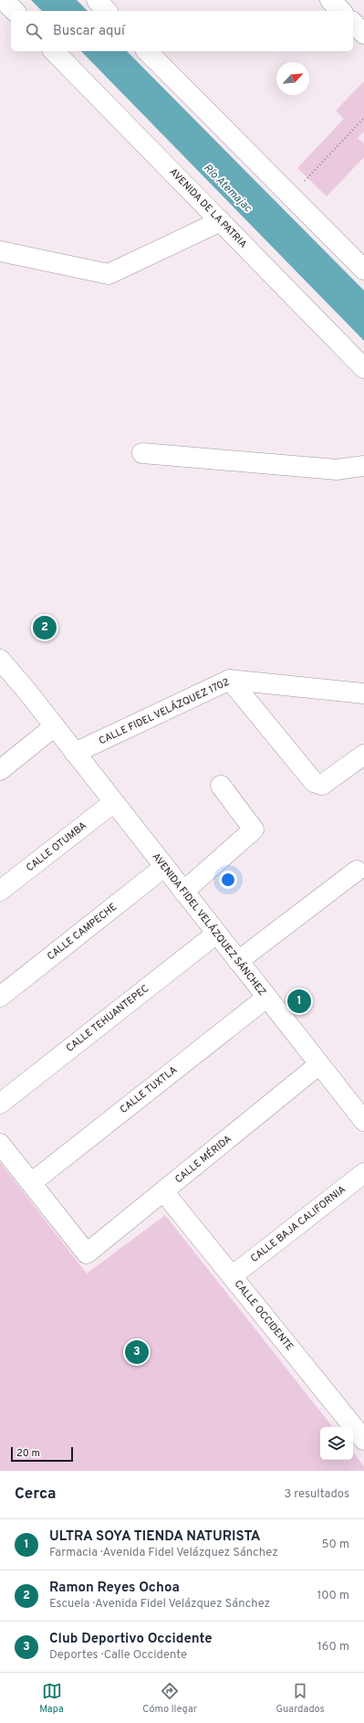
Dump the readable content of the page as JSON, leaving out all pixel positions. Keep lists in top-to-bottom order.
{
  "streets": {
    "street": [
      "AVENIDA DE LA PATRIA",
      "CALLE FIDEL VELÁZQUEZ 1702",
      "CALLE OTUMBA",
      "AVENIDA FIDEL VELÁZQUEZ SÁNCHEZ",
      "CALLE CAMPECHE",
      "CALLE TEHUANTEPEC",
      "CALLE TUXTLA",
      "CALLE MÉRIDA",
      "CALLE BAJA CALIFORNIA",
      "CALLE OCCIDENTE"
    ]
  },
  "crossings": [
    ["CALLE FIDEL VELÁZQUEZ 1702", "AVENIDA FIDEL VELÁZQUEZ SÁNCHEZ"],
    ["CALLE OTUMBA", "AVENIDA FIDEL VELÁZQUEZ SÁNCHEZ"],
    ["AVENIDA FIDEL VELÁZQUEZ SÁNCHEZ", "CALLE CAMPECHE"],
    ["AVENIDA FIDEL VELÁZQUEZ SÁNCHEZ", "CALLE TEHUANTEPEC"],
    ["AVENIDA FIDEL VELÁZQUEZ SÁNCHEZ", "CALLE TUXTLA"],
    ["AVENIDA FIDEL VELÁZQUEZ SÁNCHEZ", "CALLE MÉRIDA"],
    ["CALLE TUXTLA", "CALLE MÉRIDA"],
    ["CALLE MÉRIDA", "CALLE OCCIDENTE"],
    ["CALLE BAJA CALIFORNIA", "CALLE OCCIDENTE"]
  ],
  "water": ["Río Atemajac"],
  "scale_bar": "20 m",
  "north": "top right",
  "page": {
    "search": "Buscar aquí",
    "pins": ["2", "1", "3"],
    "scale": "20 m",
    "heading": ["Cerca", "3 resultados"],
    "list": [
      {
        "mark": "1",
        "name": "ULTRA SOYA TIENDA NATURISTA",
        "note": "Farmacia · Avenida Fidel Velázquez Sánchez",
        "value": "50 m"
      },
      {
        "mark": "2",
        "name": "Ramon Reyes Ochoa",
        "note": "Escuela · Avenida Fidel Velázquez Sánchez",
        "value": "100 m"
      },
      {
        "mark": "3",
        "name": "Club Deportivo Occidente",
        "note": "Deportes · Calle Occidente",
        "value": "160 m"
      }
    ],
    "nav": ["Mapa", "Cómo llegar", "Guardados"]
  }
}
